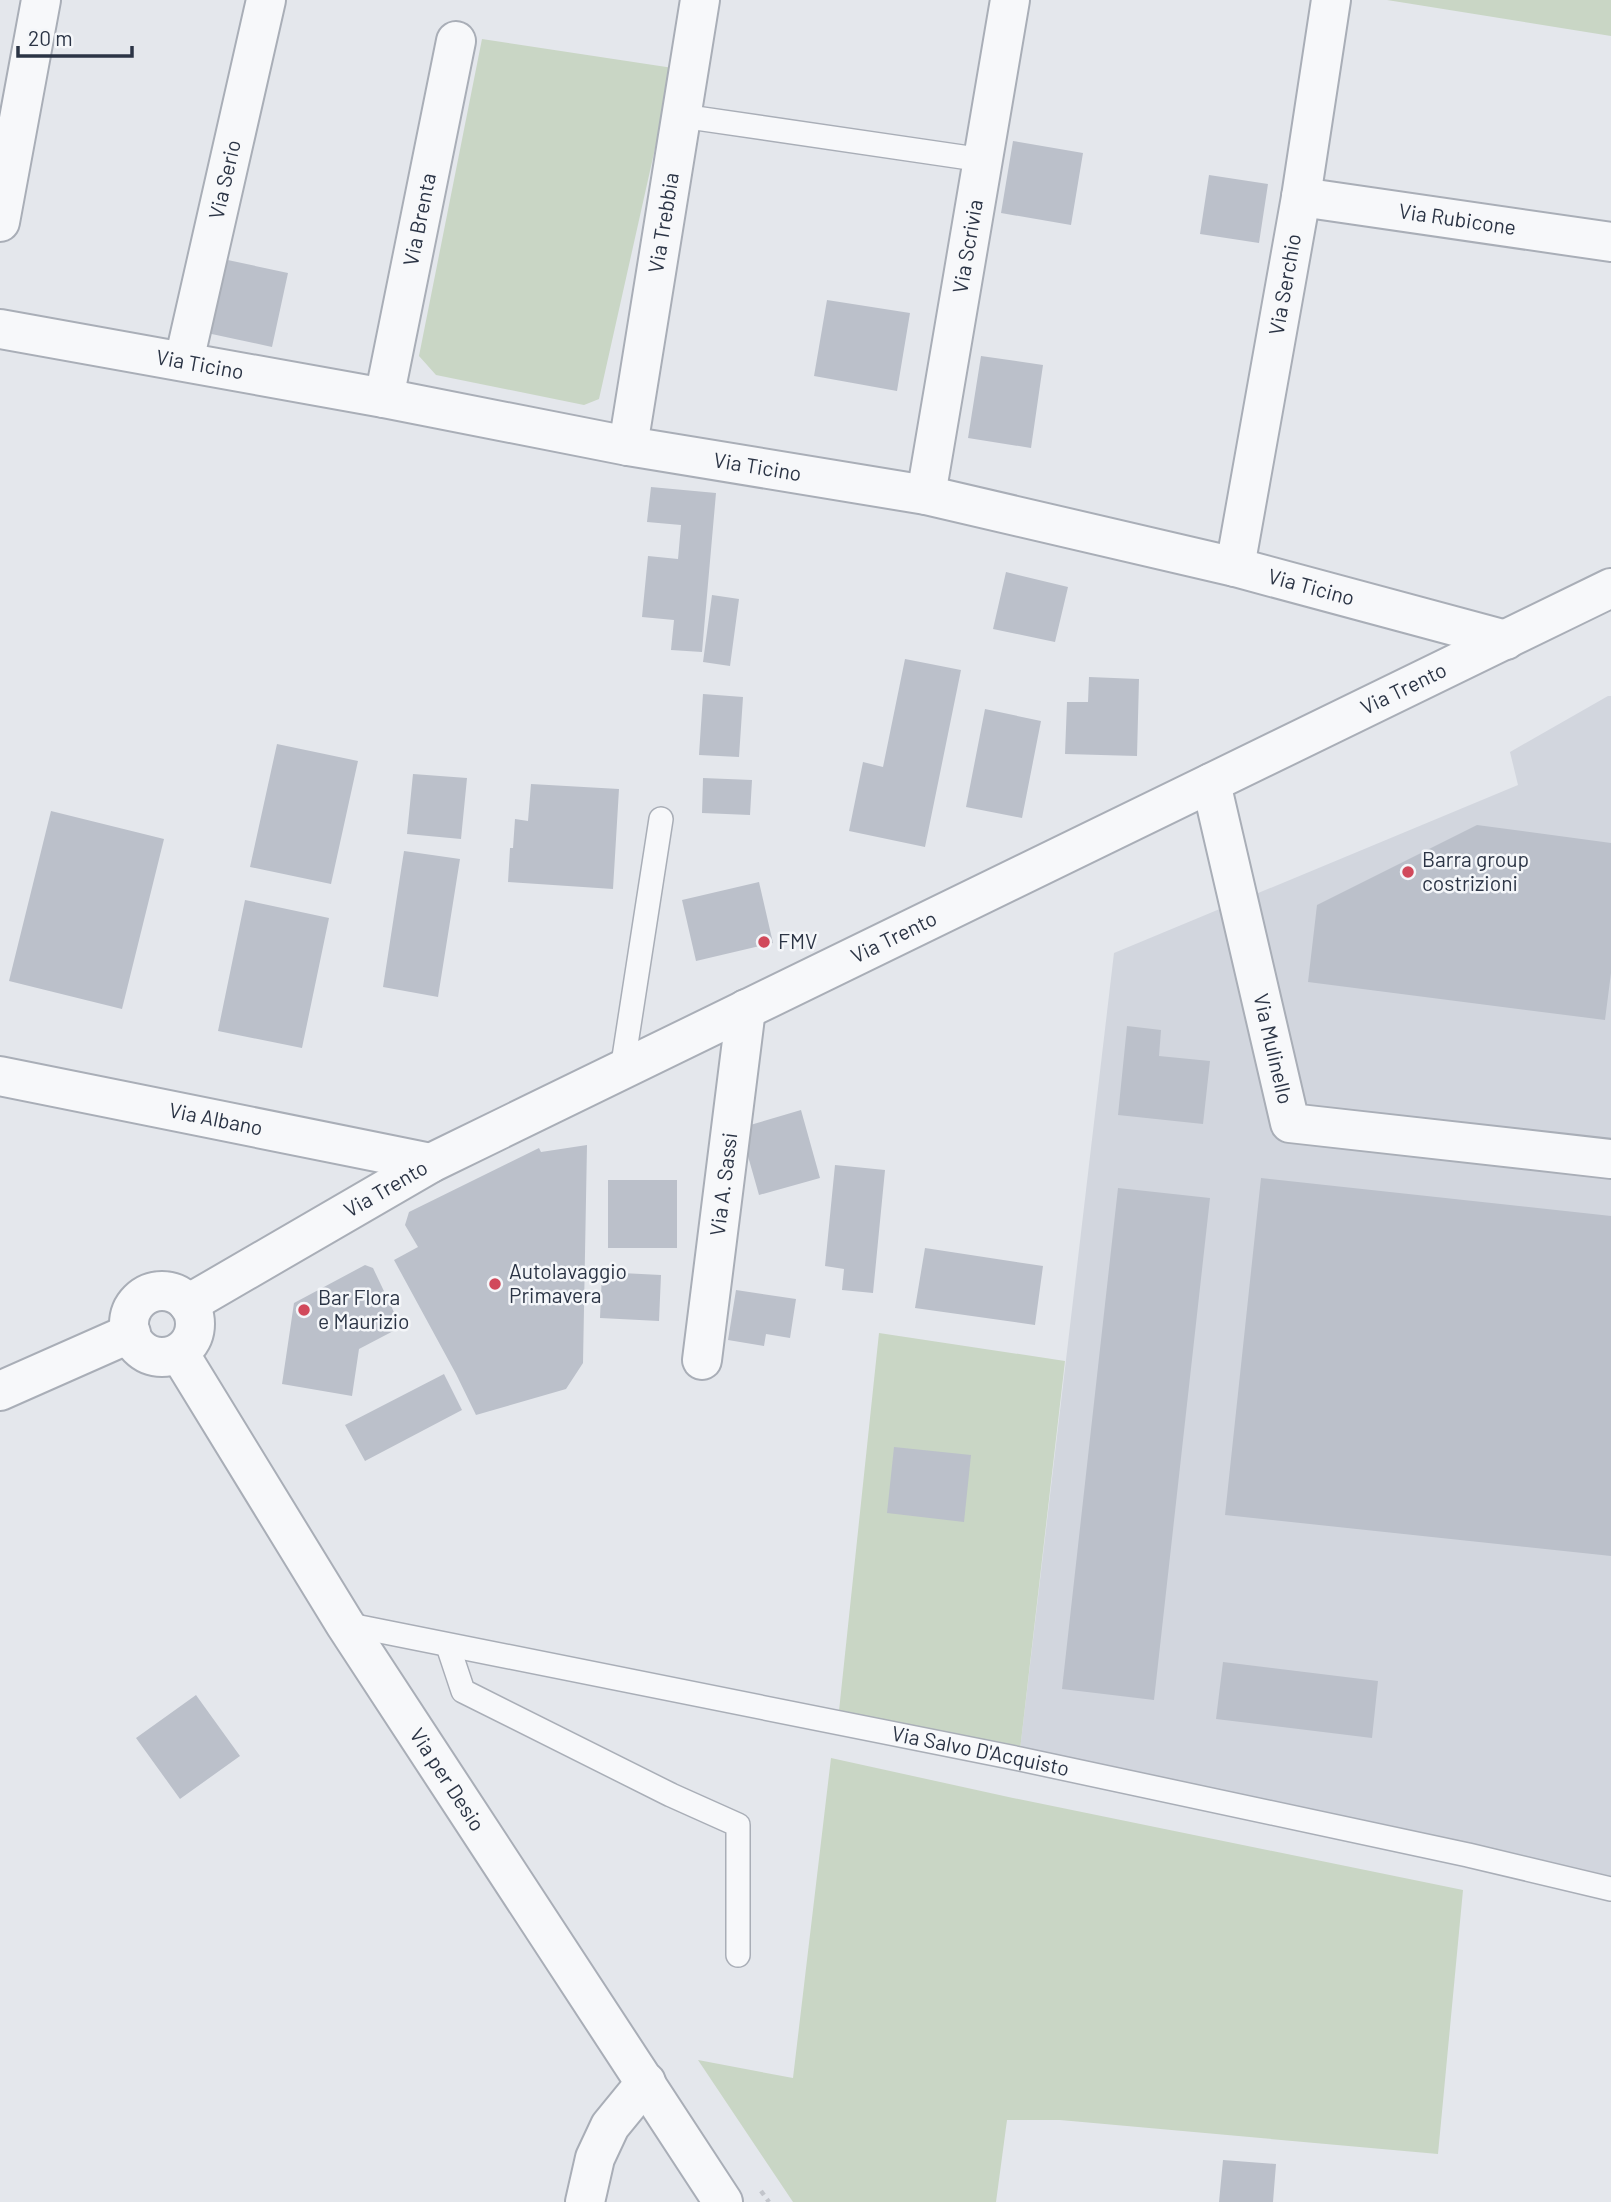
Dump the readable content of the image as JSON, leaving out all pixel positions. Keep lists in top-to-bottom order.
{
  "streets": {
    "street": [
      "Via Serio",
      "Via Brenta",
      "Via Rubicone",
      "Via Trebbia",
      "Via Scrivia",
      "Via Serchio",
      "Via Ticino",
      "Via Trento",
      "Via Mulinello",
      "Via Albano",
      "Via A. Sassi",
      "Via per Desio"
    ],
    "lane": ["Via Salvo D'Acquisto"]
  },
  "crossings": [
    ["Via Serio", "Via Ticino"],
    ["Via Brenta", "Via Ticino"],
    ["Via Rubicone", "Via Serchio"],
    ["Via Trebbia", "Via Ticino"],
    ["Via Scrivia", "Via Ticino"],
    ["Via Serchio", "Via Ticino"],
    ["Via Ticino", "Via Trento"],
    ["Via Trento", "Via Mulinello"],
    ["Via Trento", "Via Albano"],
    ["Via Trento", "Via A. Sassi"],
    ["Via Trento", "Via per Desio"],
    ["Via Salvo D'Acquisto", "Via per Desio"]
  ],
  "places": [
    "Barra group costrizioni",
    "FMV",
    "Autolavaggio Primavera",
    "Bar Flora e Maurizio"
  ],
  "scale_bar": "20 m"
}
